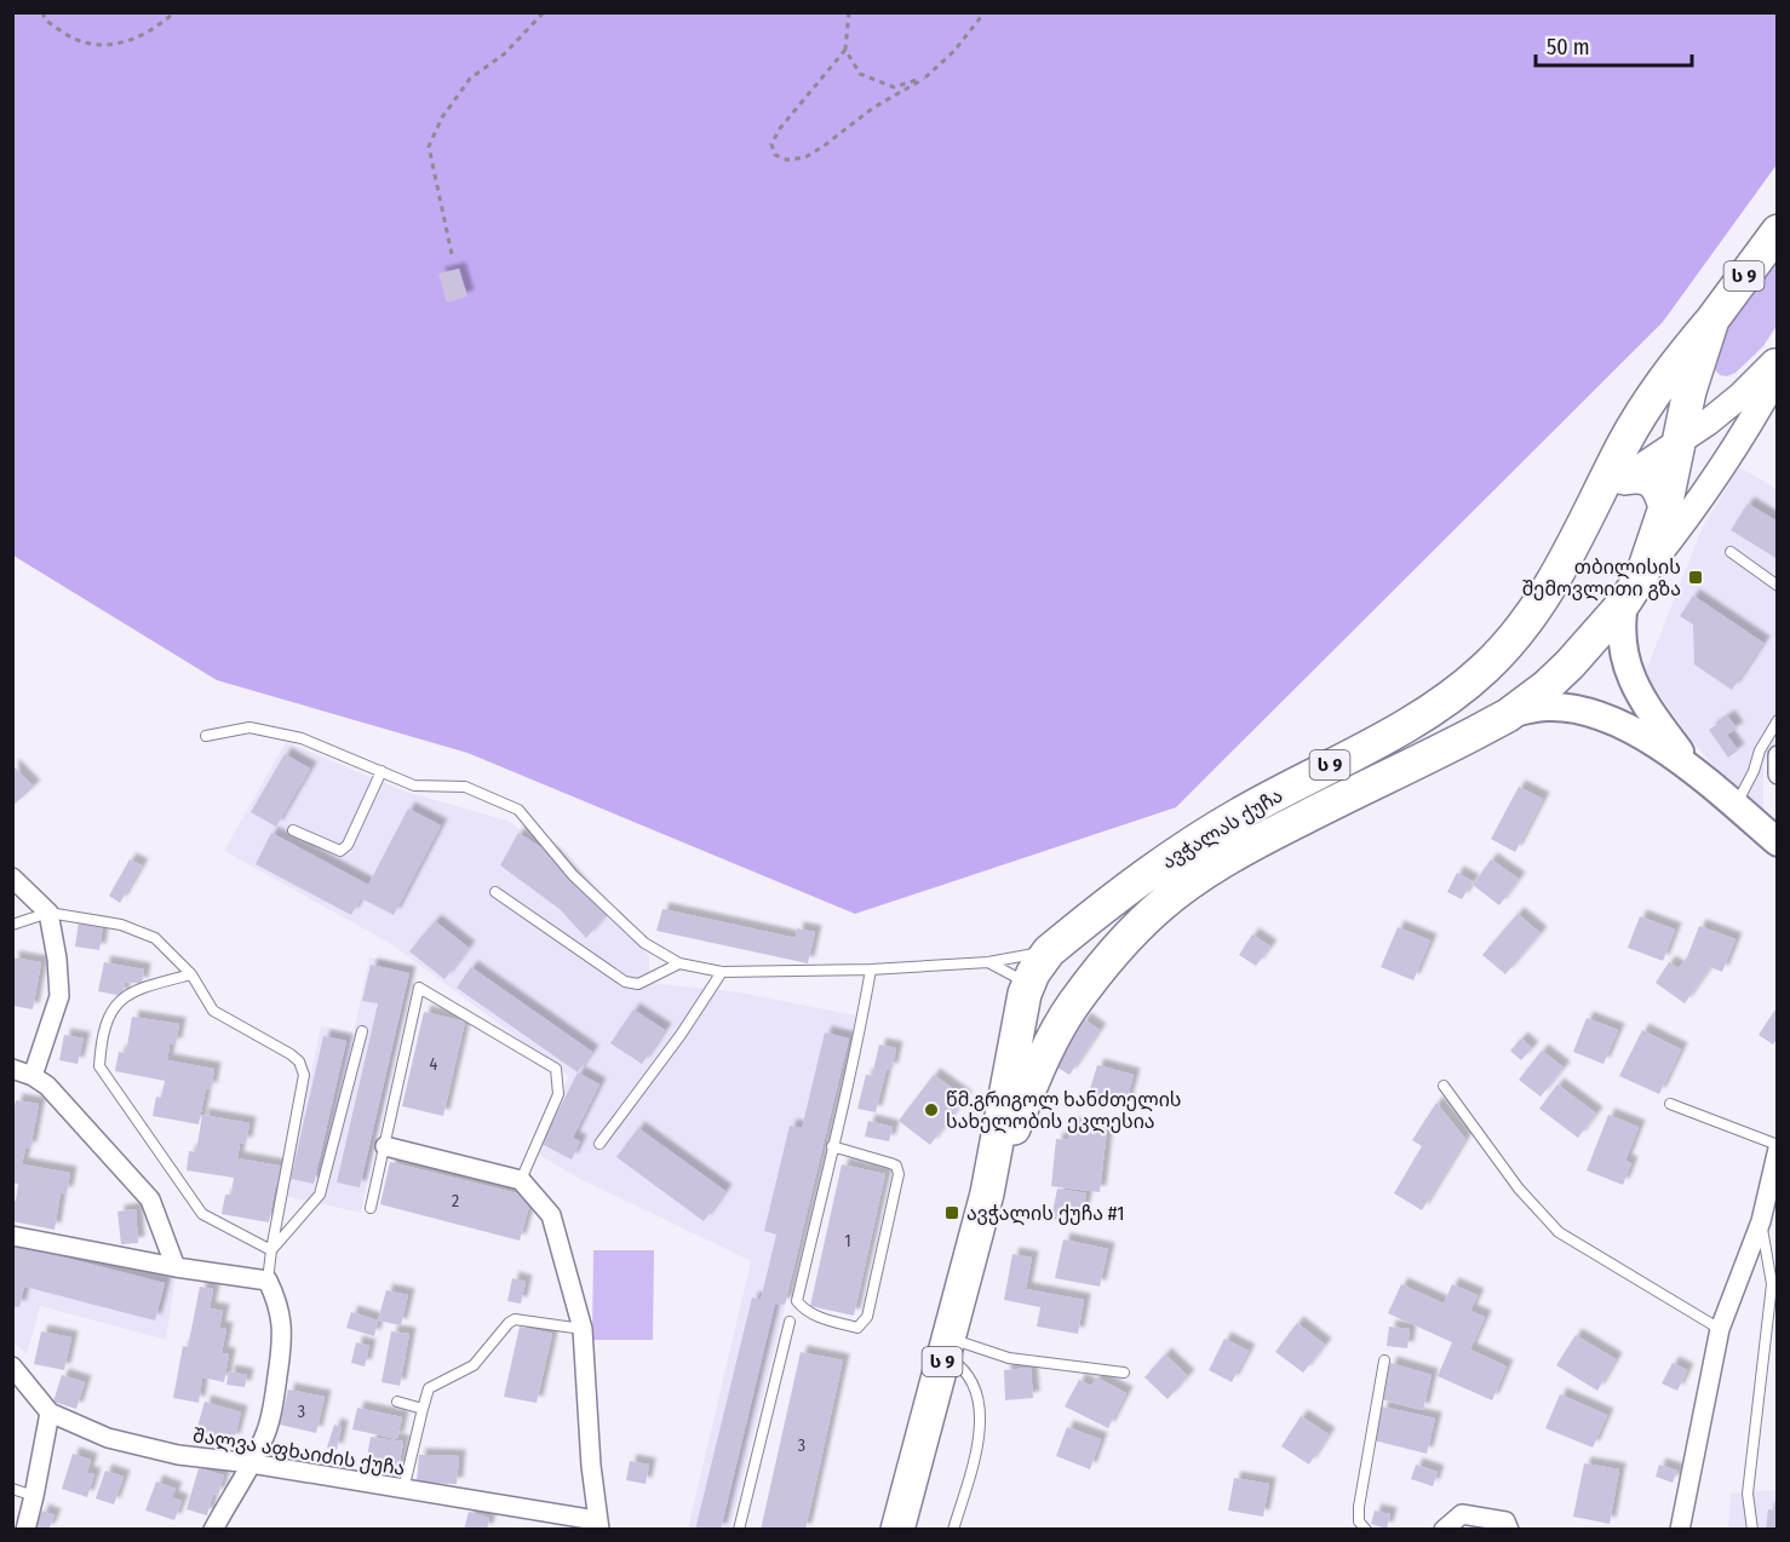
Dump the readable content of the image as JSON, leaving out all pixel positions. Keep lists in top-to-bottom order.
{
  "streets": {
    "highway": ["ს 9", "ავჭალას ქუჩა"],
    "street": ["შალვა აფხაიძის ქუჩა"]
  },
  "crossings": [
    ["ს 9", "ავჭალას ქუჩა"]
  ],
  "places": {
    "transit": ["თბილისის შემოვლითი გზა", "ავჭალის ქუჩა #1"],
    "other": ["წმ.გრიგოლ ხანძთელის სახელობის ეკლესია"]
  },
  "house_numbers": [
    "4",
    "2",
    "1",
    "3",
    "3"
  ],
  "scale_bar": "50 m"
}
